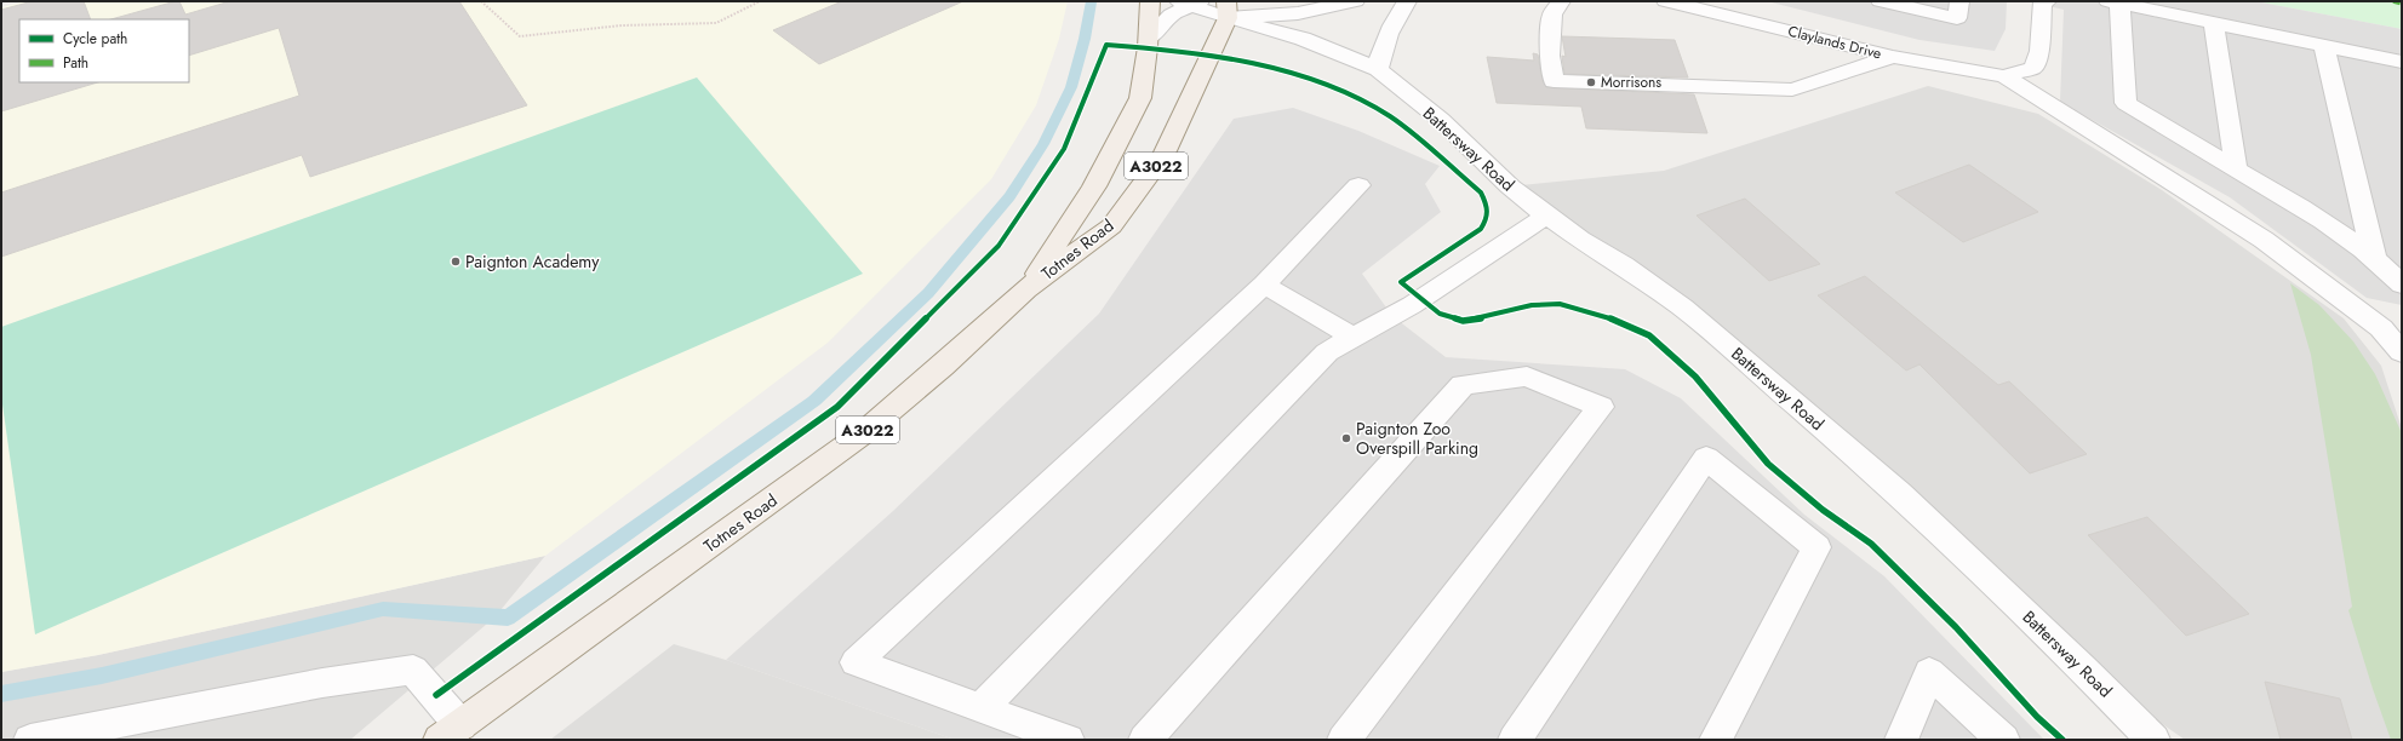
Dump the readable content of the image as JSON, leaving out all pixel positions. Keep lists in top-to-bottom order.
{
  "streets": {
    "main road": ["A3022", "Totnes Road"],
    "street": ["Claylands Drive", "Battersway Road"]
  },
  "crossings": [
    ["Battersway Road", "Totnes Road"]
  ],
  "places": ["Morrisons", "Paignton Academy", "Paignton Zoo Overspill Parking"],
  "legend": ["Cycle path", "Path"]
}
